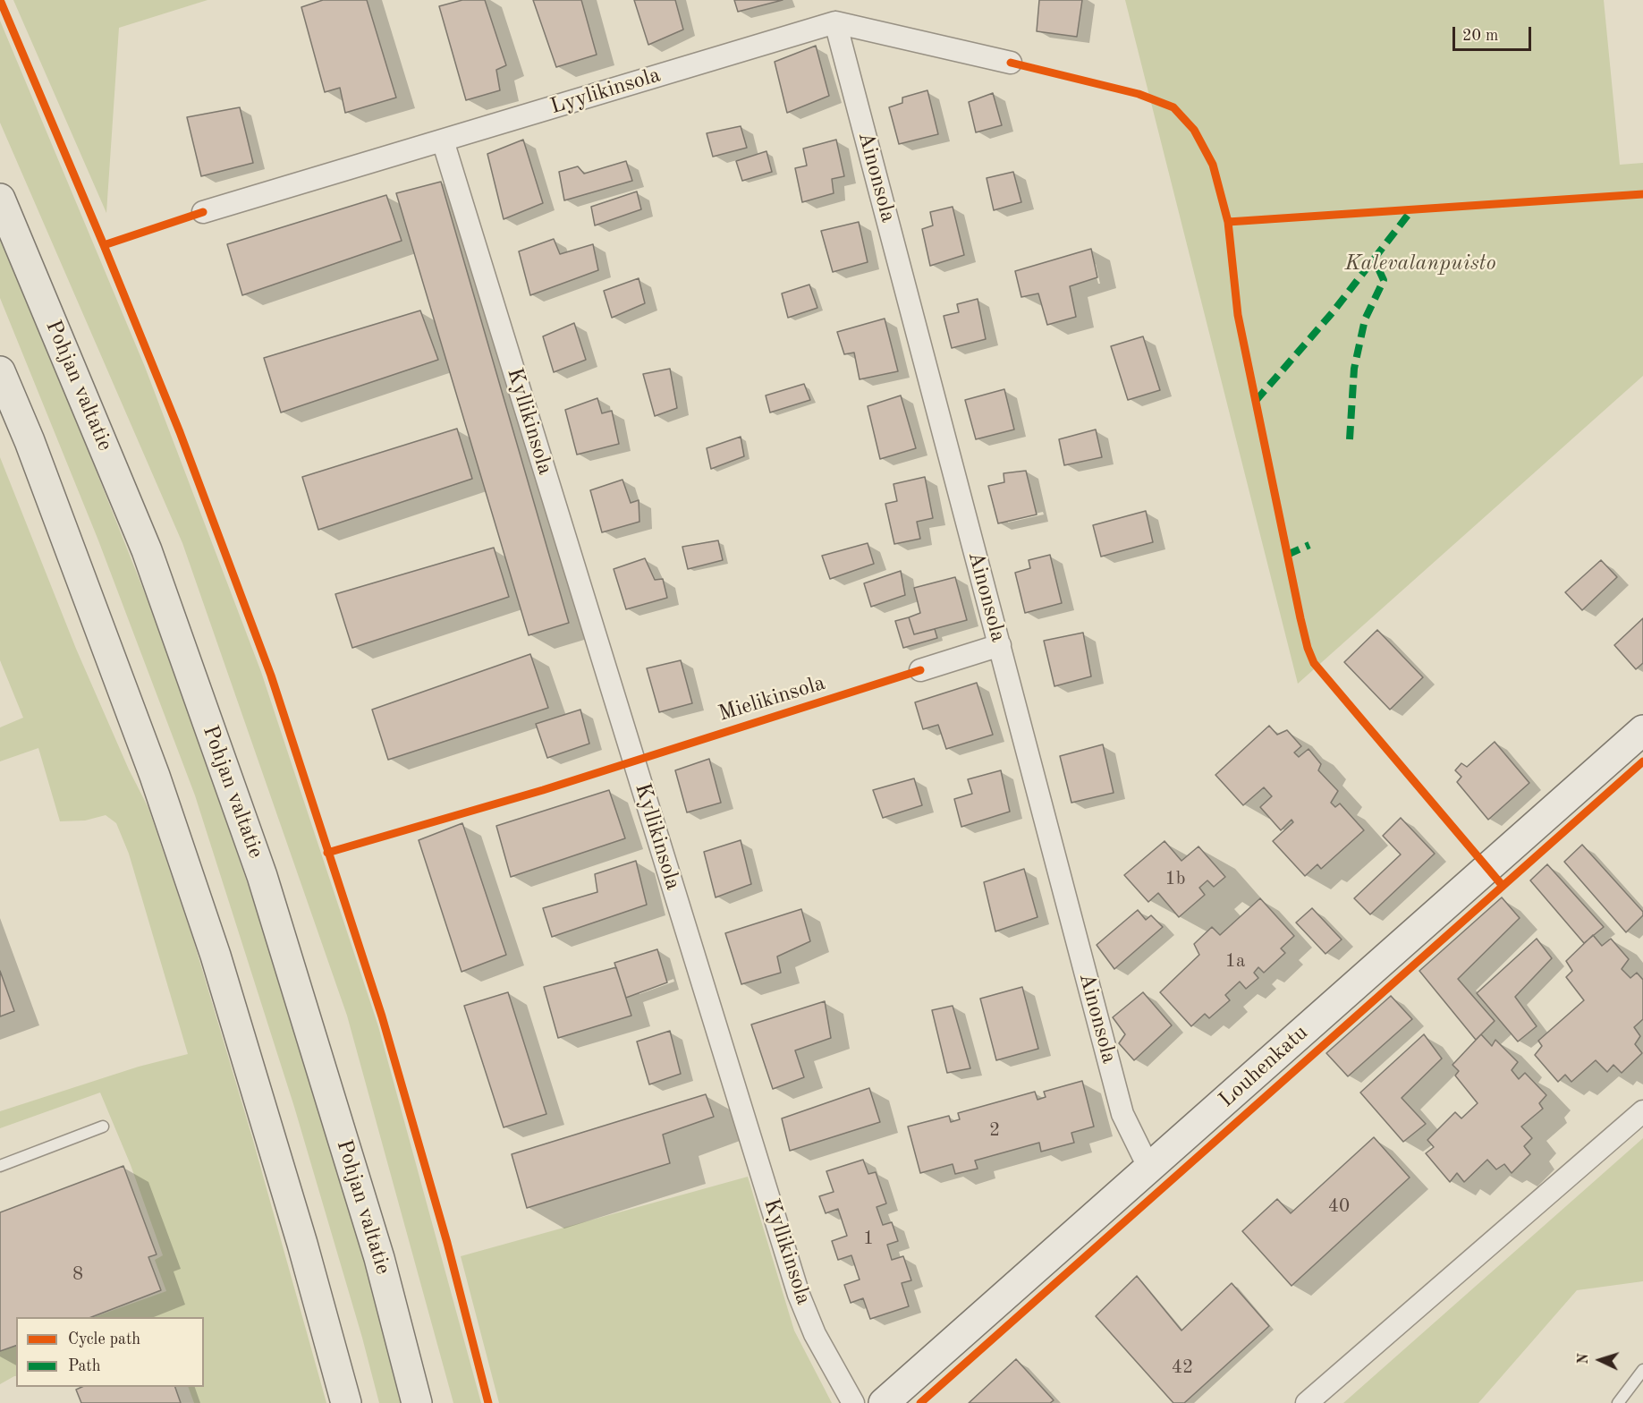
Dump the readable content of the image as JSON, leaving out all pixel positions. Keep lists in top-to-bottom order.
{
  "streets": {
    "highway": ["Pohjan valtatie"],
    "street": [
      "Lyylikinsola",
      "Ainonsola",
      "Kyllikinsola",
      "Louhenkatu"
    ],
    "cycle path": ["Mielikinsola"]
  },
  "crossings": [
    ["Lyylikinsola", "Ainonsola"],
    ["Lyylikinsola", "Kyllikinsola"],
    ["Ainonsola", "Louhenkatu"]
  ],
  "parks": ["Kalevalanpuisto"],
  "house_numbers": [
    "1b",
    "1a",
    "2",
    "40",
    "1",
    "8",
    "42"
  ],
  "legend": ["Cycle path", "Path"],
  "scale_bar": "20 m",
  "north": "left"
}
